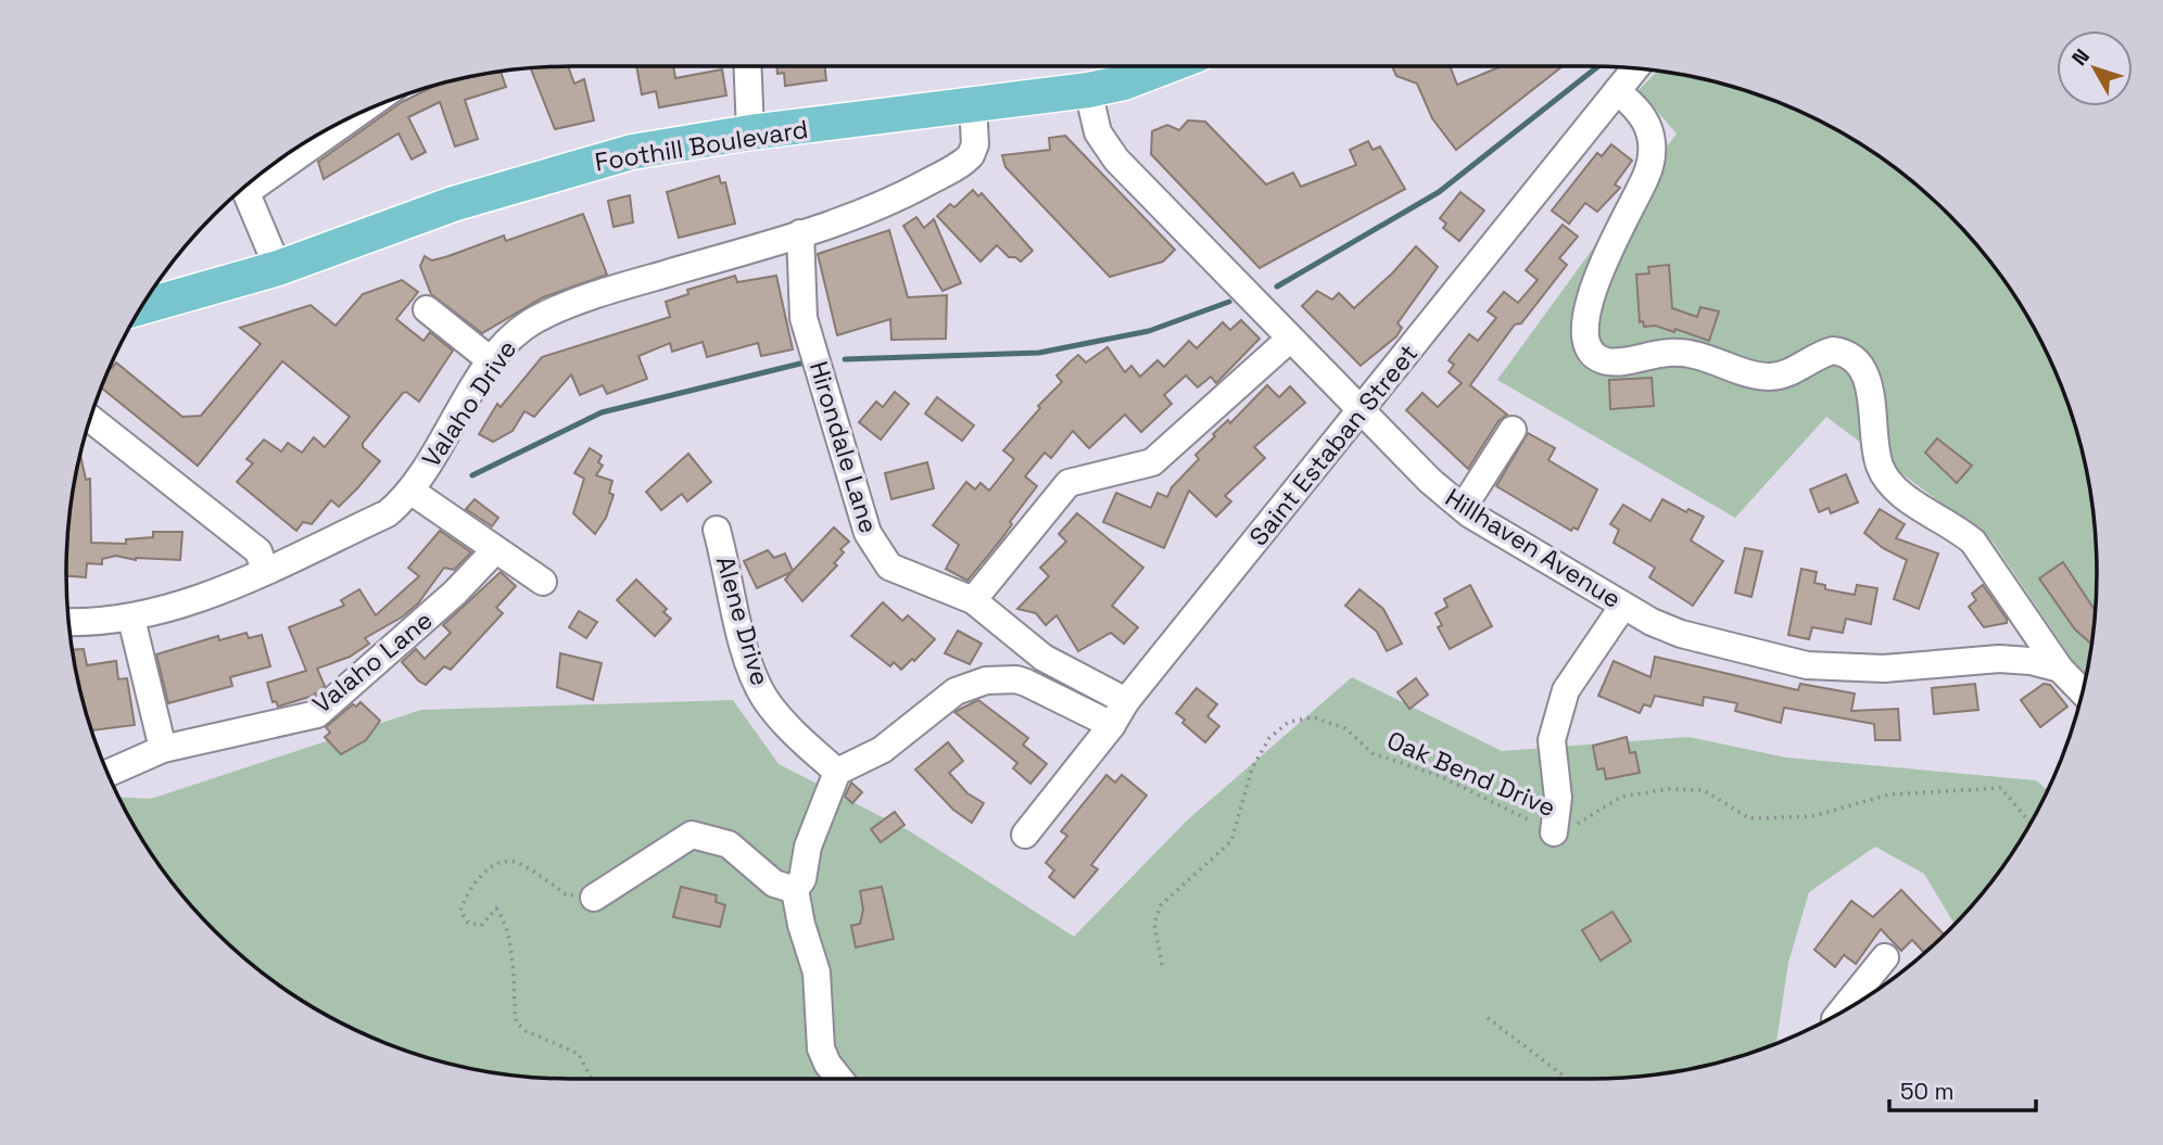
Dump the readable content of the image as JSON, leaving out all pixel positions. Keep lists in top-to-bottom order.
{
  "streets": {
    "main road": ["Foothill Boulevard"],
    "street": [
      "Valaho Drive",
      "Saint Estaban Street",
      "Hirondale Lane",
      "Hillhaven Avenue",
      "Alene Drive",
      "Valaho Lane"
    ],
    "path": ["Oak Bend Drive"]
  },
  "crossings": [
    ["Foothill Boulevard", "Valaho Drive"],
    ["Foothill Boulevard", "Hillhaven Avenue"],
    ["Valaho Drive", "Hirondale Lane"],
    ["Saint Estaban Street", "Hirondale Lane"],
    ["Saint Estaban Street", "Hillhaven Avenue"]
  ],
  "scale_bar": "50 m",
  "north": "top left"
}
